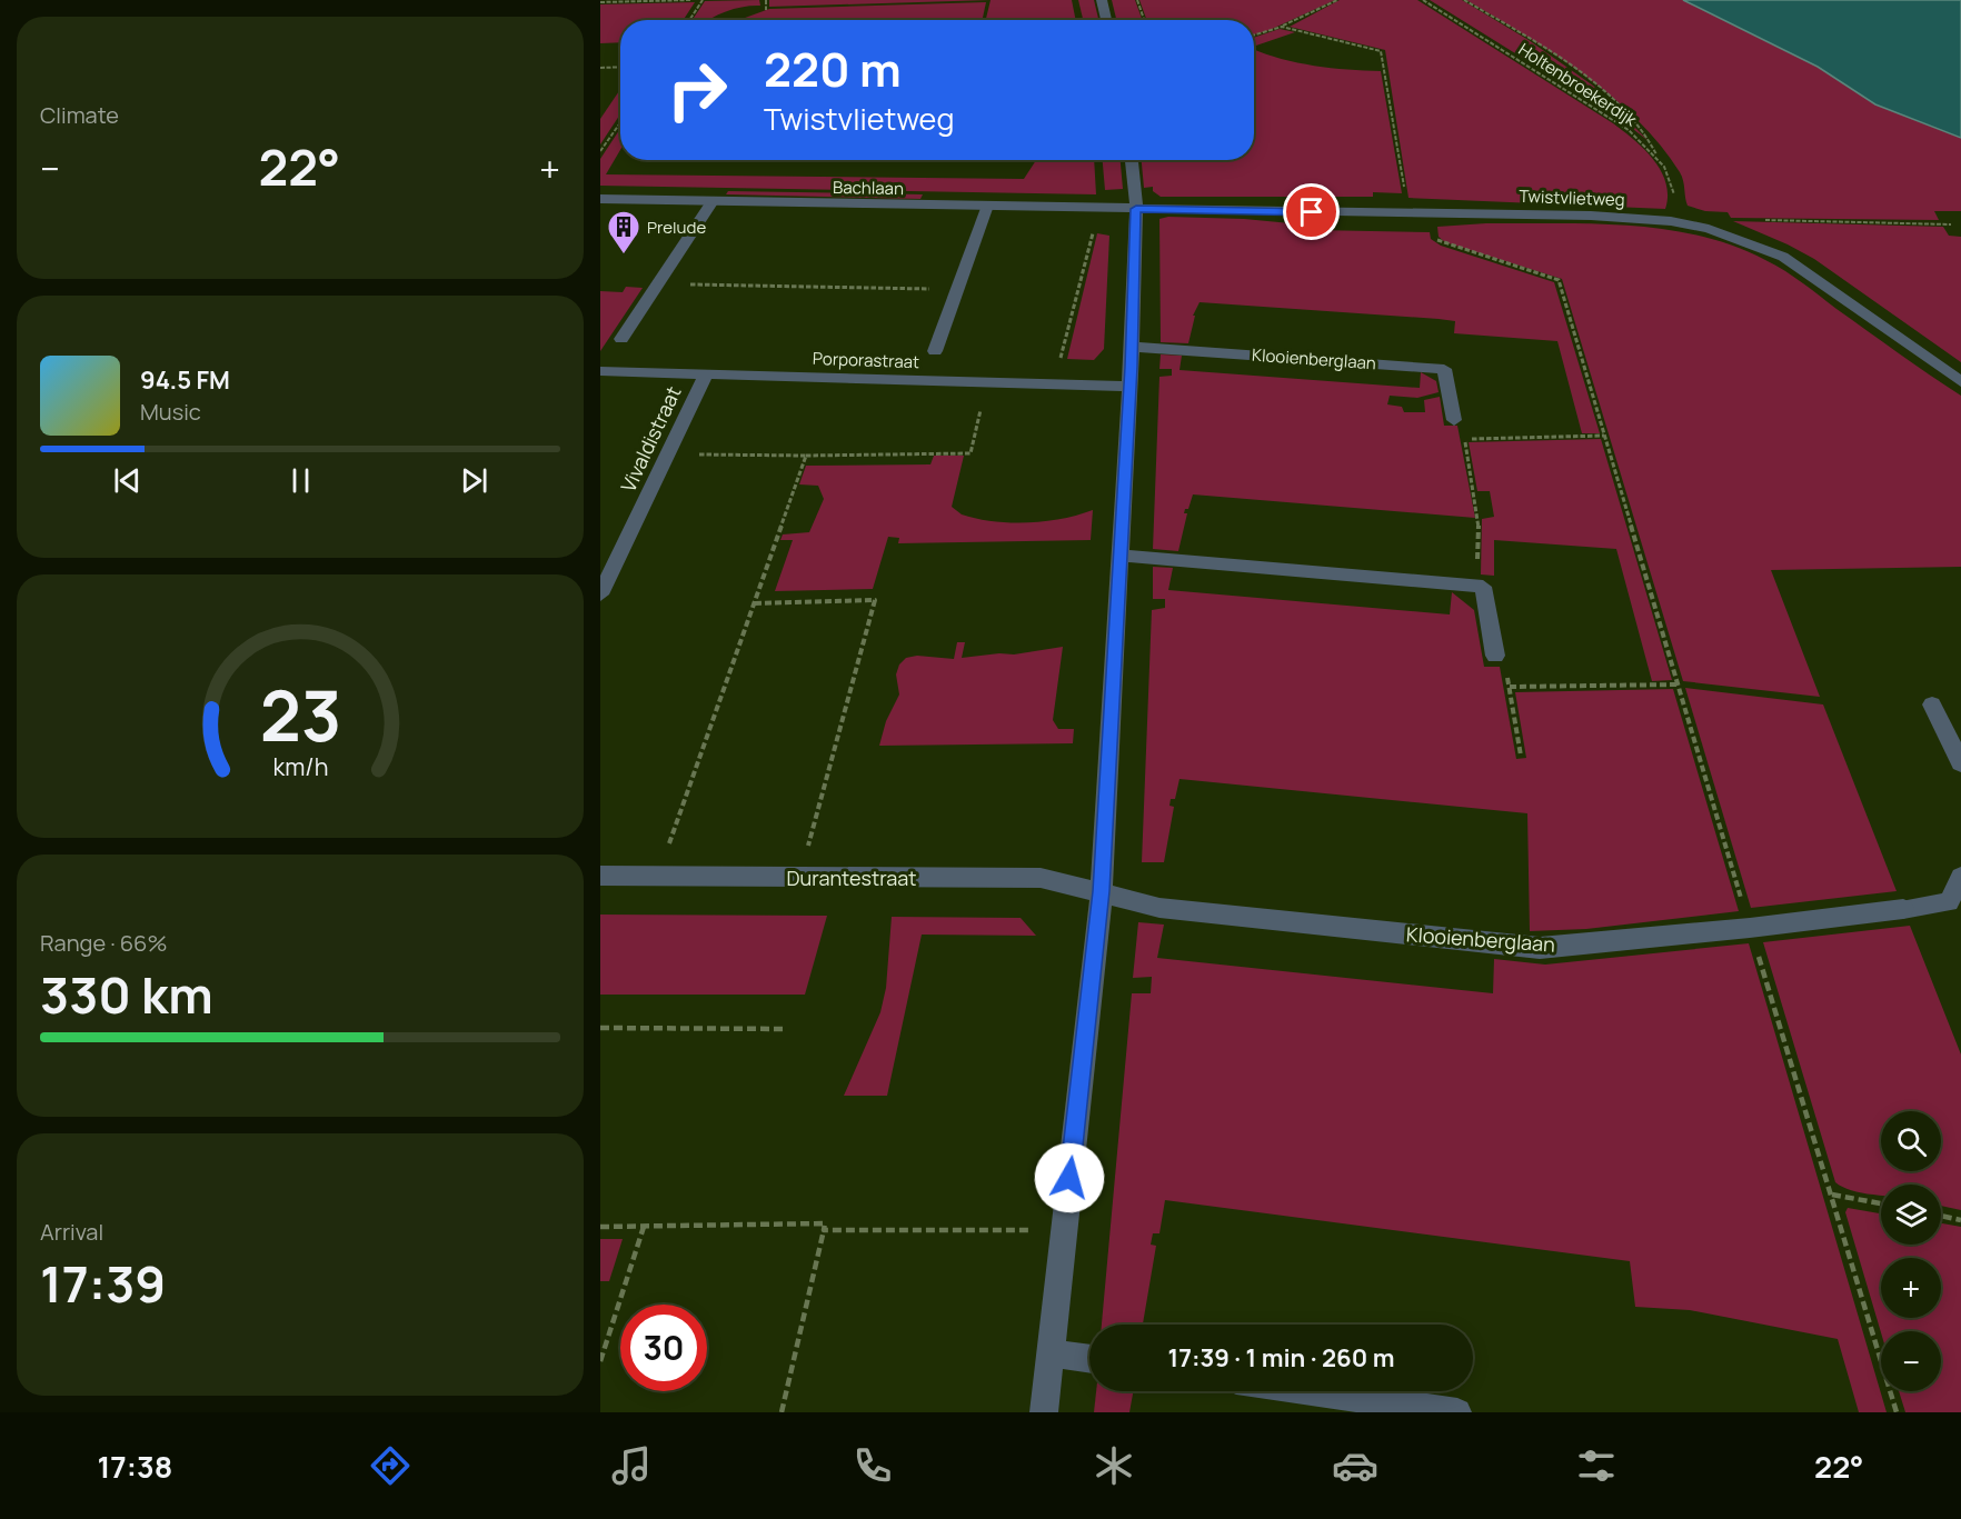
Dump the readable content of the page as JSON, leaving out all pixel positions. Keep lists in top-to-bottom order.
{
  "streets": {
    "street": [
      "Bachlaan",
      "Twistvlietweg",
      "Klooienberglaan",
      "Porporastraat",
      "Vivaldistraat",
      "Durantestraat"
    ],
    "path": ["Holtenbroekerdijk"]
  },
  "crossings": [
    ["Holtenbroekerdijk", "Twistvlietweg"],
    ["Bachlaan", "Twistvlietweg"],
    ["Klooienberglaan", "Durantestraat"],
    ["Porporastraat", "Vivaldistraat"]
  ],
  "places": {
    "building": ["Prelude"]
  },
  "page": {
    "tile": [
      "Climate",
      ["Range · 66%", "330 km"],
      ["Arrival", "17:39"]
    ],
    "turn": ["220 m", "Twistvlietweg"],
    "heat": ["−", "22°", "+"],
    "song": ["94.5 FM", "Music"],
    "map_buttons": ["+", "−"],
    "limit": "30",
    "trip": "17:39 · 1 min · 260 m",
    "tabs": ["17:38", "22°"],
    "gauge": ["23", "km/h"]
  }
}
